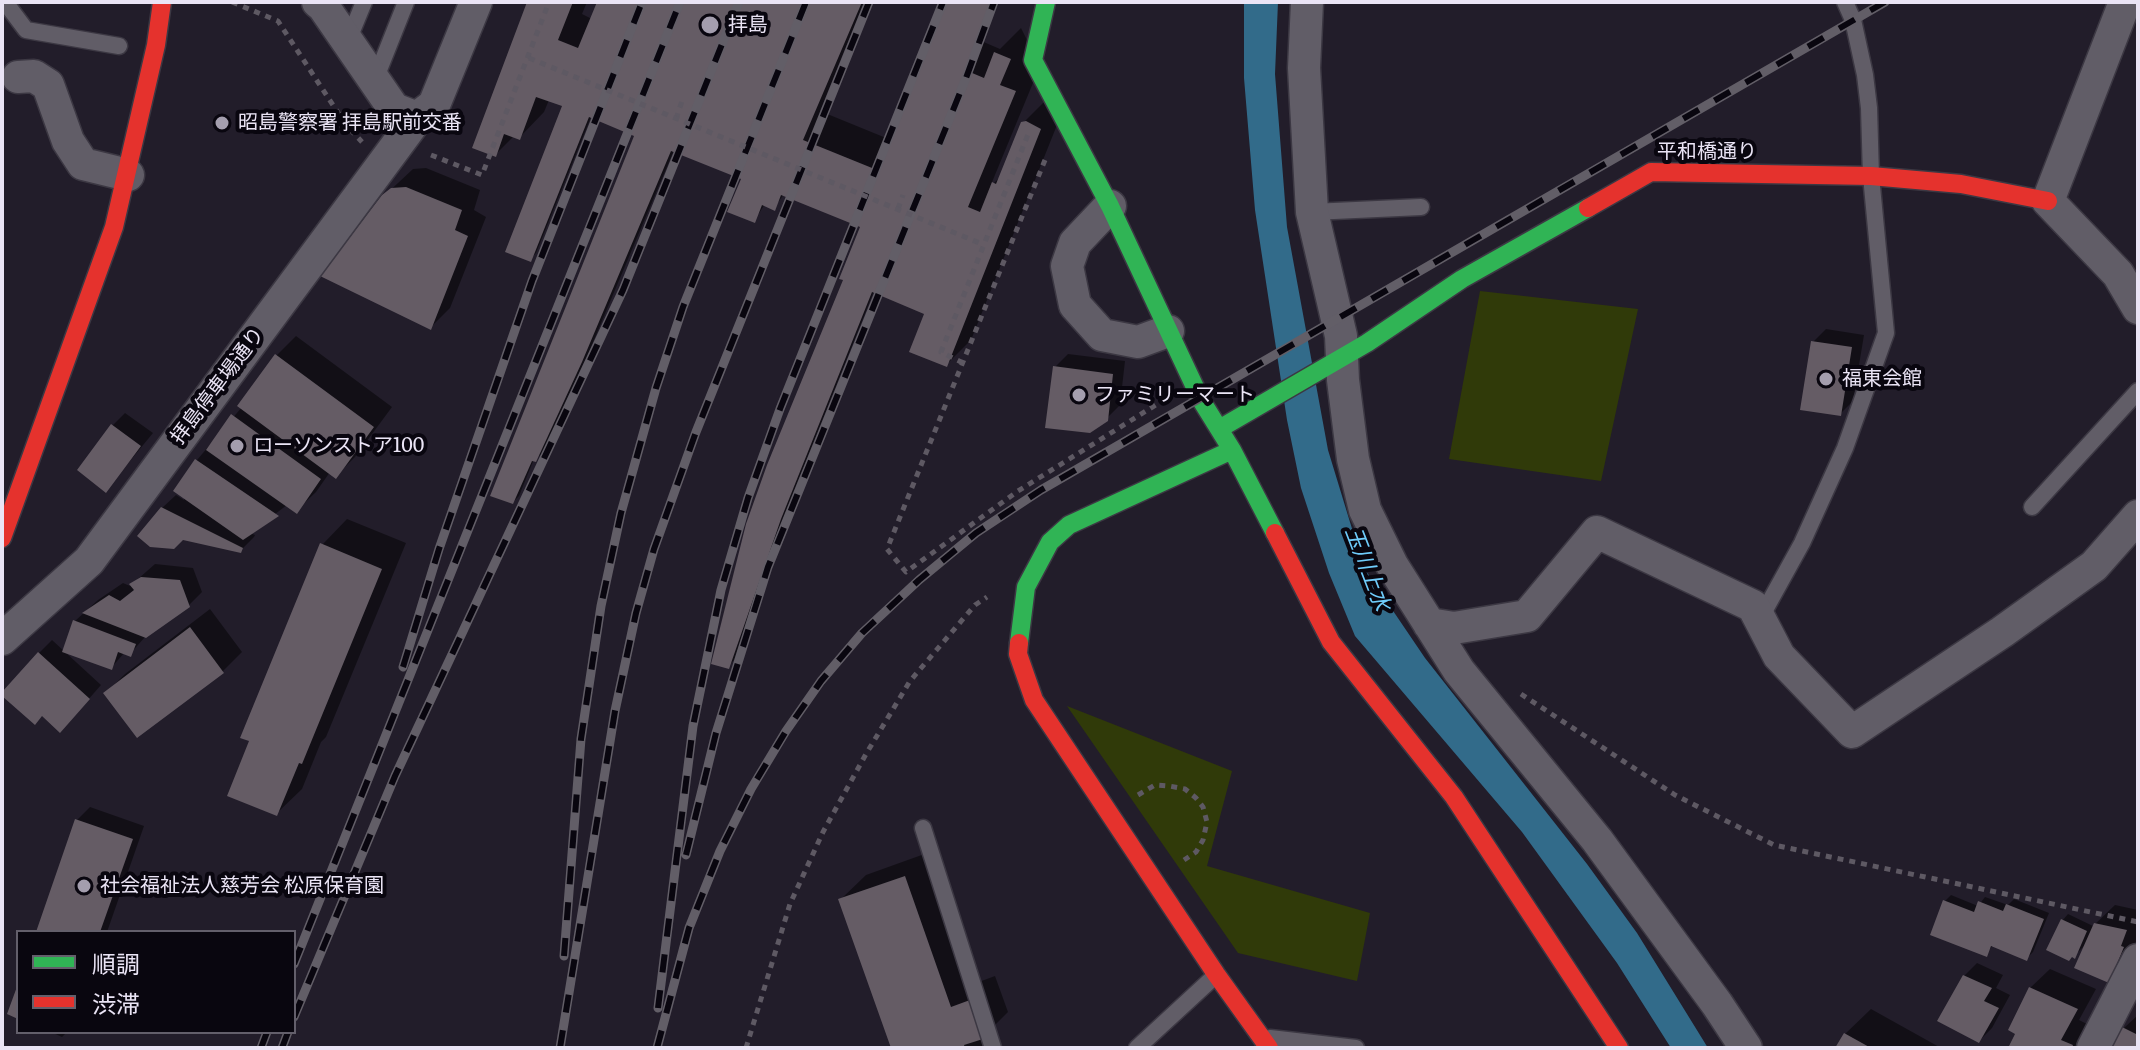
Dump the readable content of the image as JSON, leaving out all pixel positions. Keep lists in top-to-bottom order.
{
  "streets": {
    "street": ["平和橋通り", "拝島停車場通り"]
  },
  "water": ["玉川上水"],
  "places": [
    "拝島",
    "昭島警察署 拝島駅前交番",
    "福東会館",
    "ファミリーマート",
    "ローソンストア100",
    "社会福祉法人慈芳会 松原保育園"
  ],
  "legend": ["順調", "渋滞"]
}
